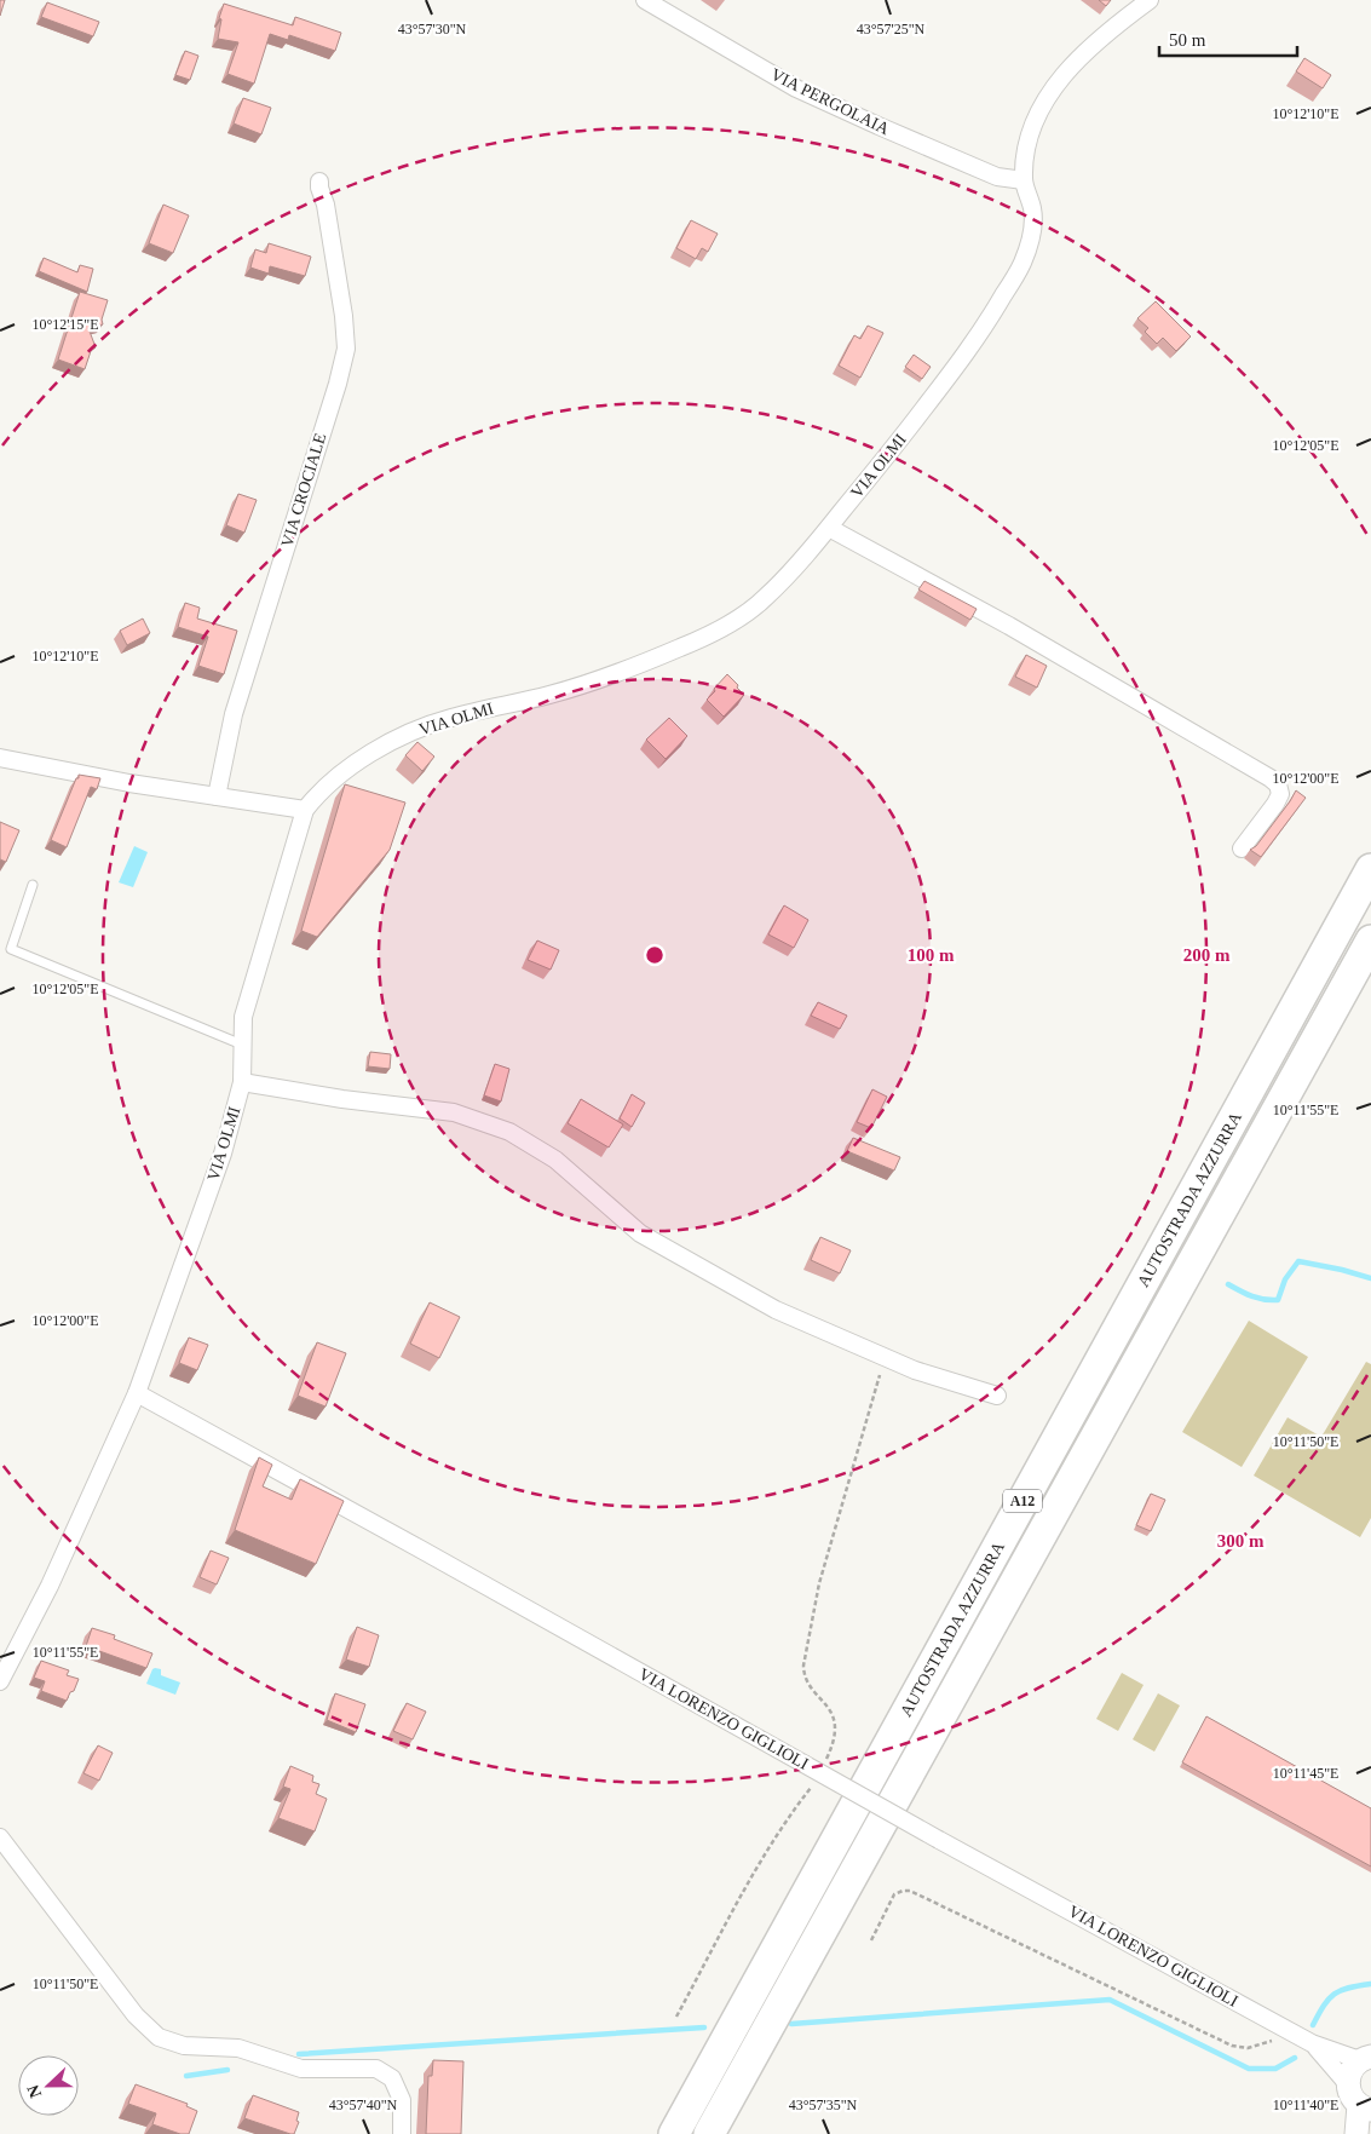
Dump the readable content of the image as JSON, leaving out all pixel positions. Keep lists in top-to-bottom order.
{
  "streets": {
    "highway": ["AUTOSTRADA AZZURRA", "A12"],
    "street": [
      "VIA PERGOLAIA",
      "VIA OLMI",
      "VIA CROCIALE",
      "VIA LORENZO GIGLIOLI"
    ]
  },
  "crossings": [
    ["VIA PERGOLAIA", "VIA OLMI"],
    ["VIA OLMI", "VIA LORENZO GIGLIOLI"]
  ],
  "scale_bar": "50 m",
  "north": "left",
  "coordinates": [
    "43°57'25\"N",
    "43°57'30\"N",
    "10°12'10\"E",
    "10°12'15\"E",
    "10°12'05\"E",
    "10°12'00\"E",
    "10°11'55\"E",
    "10°11'50\"E",
    "10°11'45\"E",
    "43°57'40\"N",
    "43°57'35\"N",
    "10°11'40\"E"
  ],
  "rings": ["100 m", "200 m", "300 m"]
}
